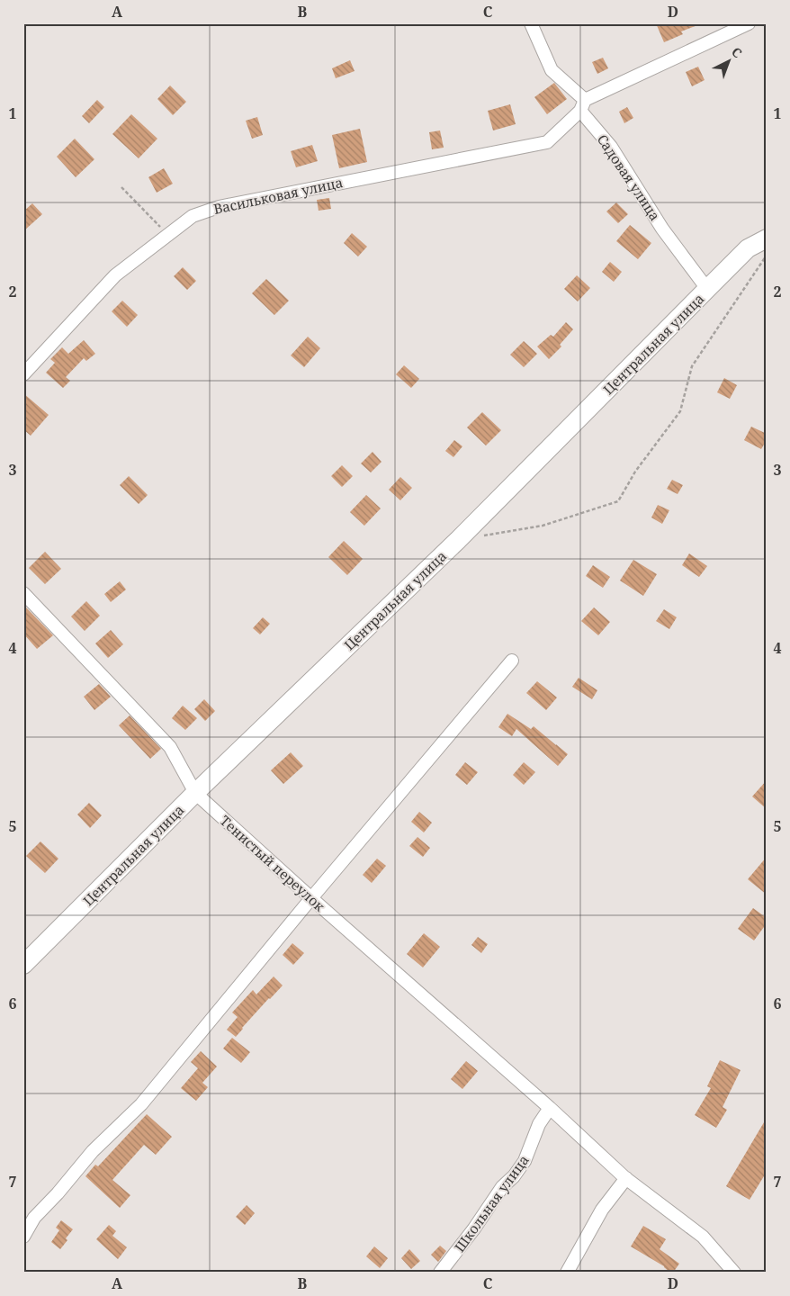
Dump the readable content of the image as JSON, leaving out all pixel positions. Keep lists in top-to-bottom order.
{
  "streets": {
    "street": [
      "Садовая улица",
      "Васильковая улица",
      "Центральная улица",
      "Тенистый переулок",
      "Школьная улица"
    ]
  },
  "crossings": [
    ["Садовая улица", "Васильковая улица"],
    ["Садовая улица", "Центральная улица"],
    ["Центральная улица", "Тенистый переулок"],
    ["Тенистый переулок", "Школьная улица"]
  ],
  "north": "top right",
  "grid": {
    "columns": [
      "A",
      "B",
      "C",
      "D"
    ],
    "rows": [
      "1",
      "2",
      "3",
      "4",
      "5",
      "6",
      "7"
    ]
  }
}
